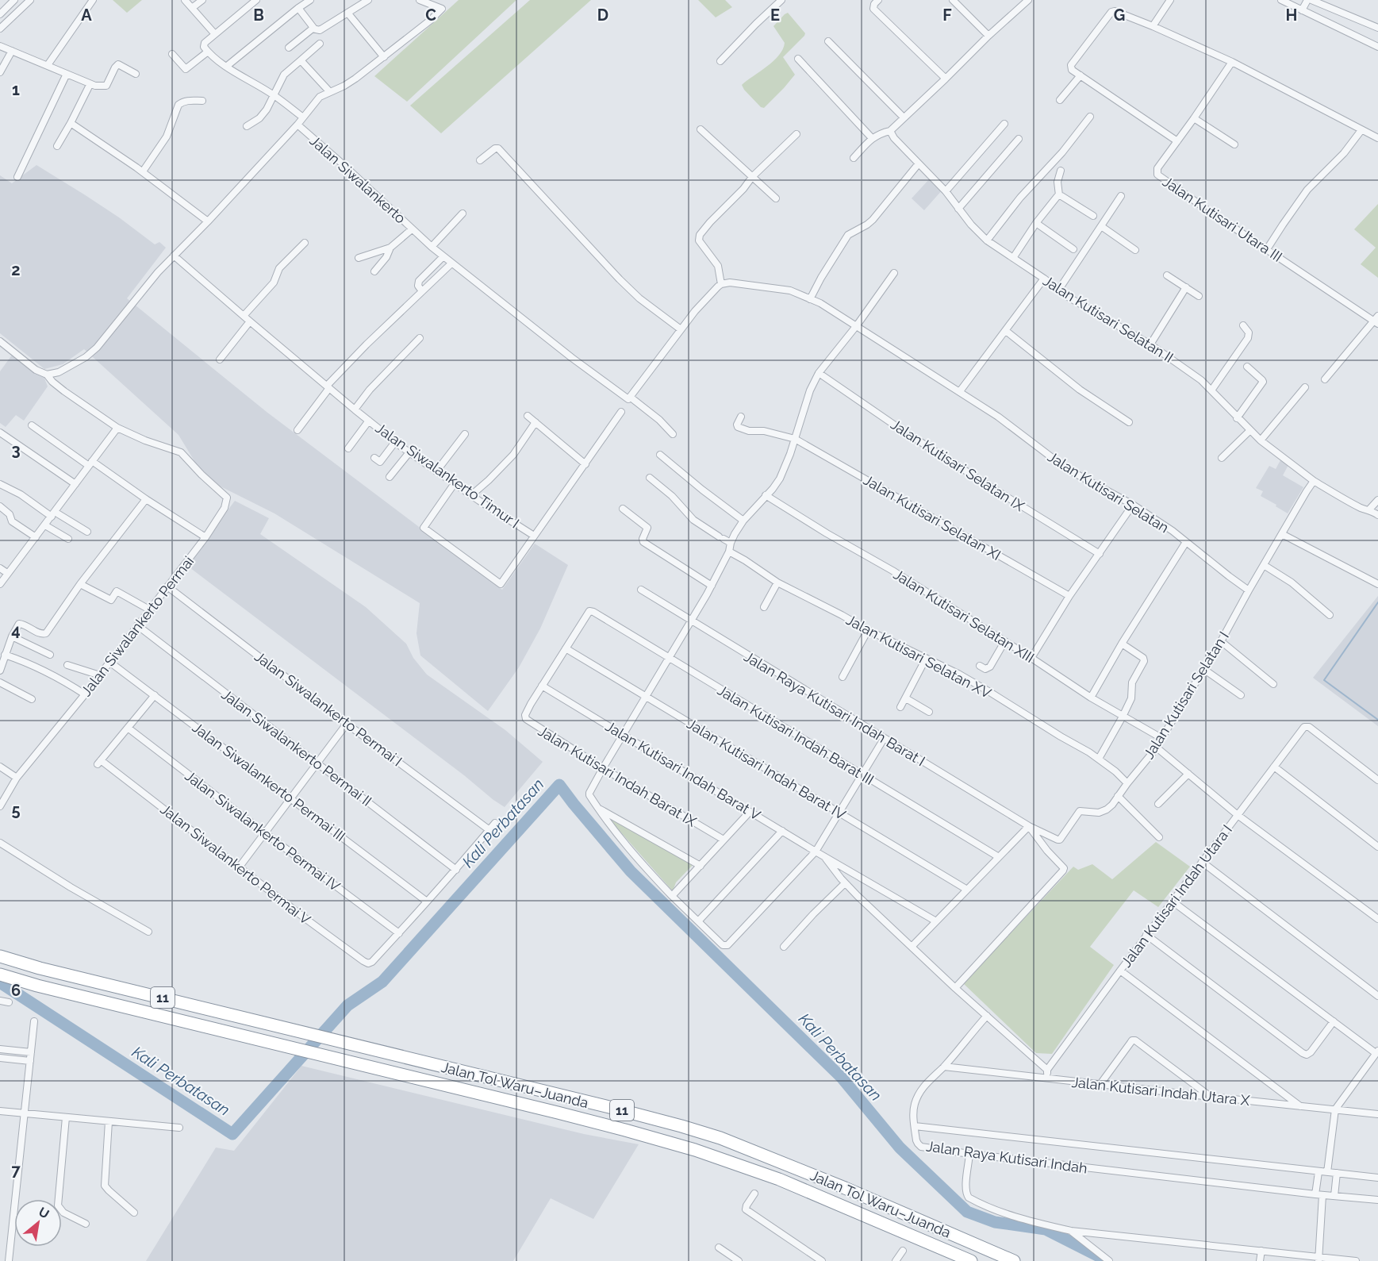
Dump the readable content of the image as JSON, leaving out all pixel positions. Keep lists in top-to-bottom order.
{
  "streets": {
    "highway": ["11", "Jalan Tol Waru–Juanda"],
    "street": [
      "Jalan Siwalankerto",
      "Jalan Kutisari Utara III",
      "Jalan Kutisari Selatan II",
      "Jalan Kutisari Selatan IX",
      "Jalan Siwalankerto Timur I",
      "Jalan Kutisari Selatan",
      "Jalan Kutisari Selatan XI",
      "Jalan Kutisari Selatan XIII",
      "Jalan Siwalankerto Permai",
      "Jalan Kutisari Selatan XV",
      "Jalan Kutisari Selatan I",
      "Jalan Siwalankerto Permai I",
      "Jalan Raya Kutisari Indah Barat I",
      "Jalan Kutisari Indah Barat III",
      "Jalan Siwalankerto Permai II",
      "Jalan Kutisari Indah Barat IV",
      "Jalan Kutisari Indah Barat V",
      "Jalan Kutisari Indah Barat IX",
      "Jalan Siwalankerto Permai III",
      "Jalan Siwalankerto Permai IV",
      "Jalan Siwalankerto Permai V",
      "Jalan Kutisari Indah Utara I",
      "Jalan Kutisari Indah Utara X",
      "Jalan Raya Kutisari Indah"
    ]
  },
  "crossings": [
    ["Jalan Siwalankerto", "Jalan Siwalankerto Timur I"],
    ["Jalan Kutisari Selatan", "Jalan Kutisari Selatan I"],
    ["Jalan Kutisari Selatan XIII", "Jalan Kutisari Selatan I"],
    ["Jalan Siwalankerto Permai", "Jalan Siwalankerto Permai I"],
    ["Jalan Siwalankerto Permai", "Jalan Siwalankerto Permai II"],
    ["Jalan Siwalankerto Permai", "Jalan Siwalankerto Permai III"],
    ["Jalan Kutisari Selatan XV", "Jalan Kutisari Selatan I"],
    ["Jalan Kutisari Selatan I", "Jalan Raya Kutisari Indah Barat I"],
    ["Jalan Kutisari Indah Barat III", "Jalan Kutisari Indah Barat IX"],
    ["Jalan Kutisari Indah Barat IV", "Jalan Kutisari Indah Barat IX"],
    ["Jalan Kutisari Indah Barat V", "Jalan Kutisari Indah Barat IX"],
    ["Jalan Kutisari Indah Barat V", "Jalan Kutisari Indah Utara I"],
    ["Jalan Siwalankerto Permai IV", "Jalan Siwalankerto Permai V"]
  ],
  "water": ["Kali Perbatasan"],
  "north": "top right",
  "grid": {
    "columns": [
      "A",
      "B",
      "C",
      "D",
      "E",
      "F",
      "G",
      "H"
    ],
    "rows": [
      "1",
      "2",
      "3",
      "4",
      "5",
      "6",
      "7"
    ]
  }
}
